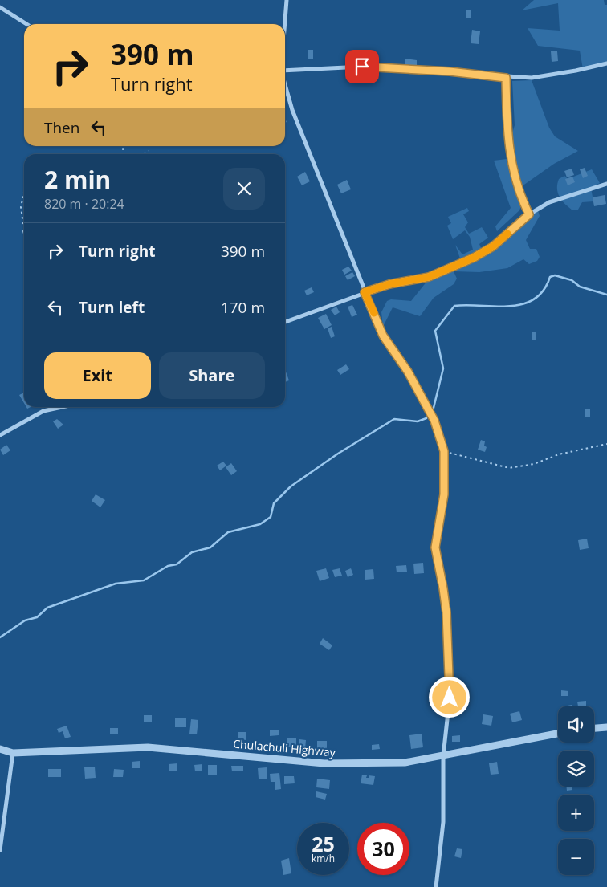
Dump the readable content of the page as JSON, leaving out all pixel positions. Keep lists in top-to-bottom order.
{
  "streets": {
    "street": ["Chulachuli Highway"]
  },
  "page": {
    "turn": ["390 m", "Turn right"],
    "then": "Then",
    "heading": ["2 min", "820 m · 20:24"],
    "list": [
      {
        "name": "Turn right",
        "value": "390 m"
      },
      {
        "name": "Turn left",
        "value": "170 m"
      }
    ],
    "buttons": ["Exit", "Share"],
    "map_buttons": ["+", "−"],
    "speed": "25 km/h",
    "limit": "30"
  }
}
